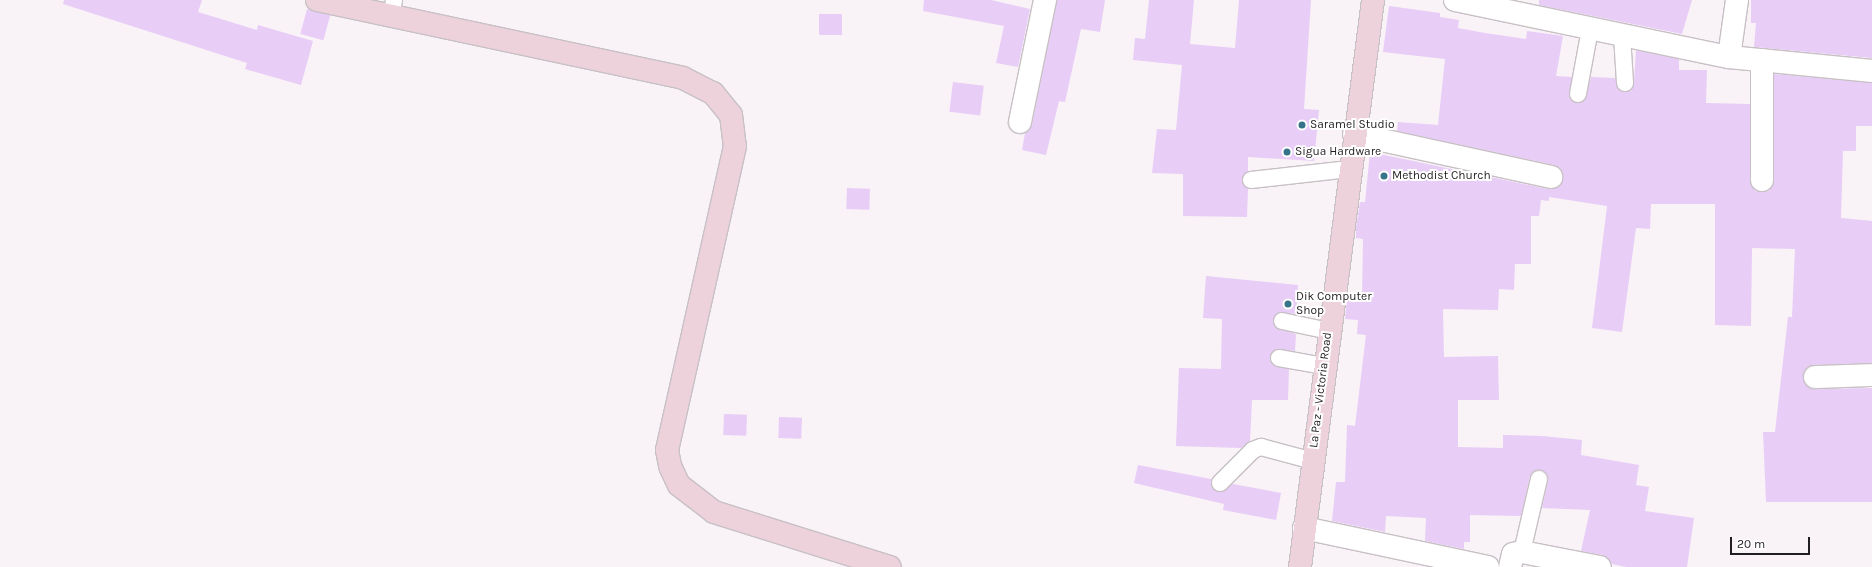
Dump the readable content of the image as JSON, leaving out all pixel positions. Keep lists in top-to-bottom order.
{
  "streets": {
    "street": ["La Paz - Victoria Road"]
  },
  "places": [
    "Saramel Studio",
    "Sigua Hardware",
    "Methodist Church",
    "Dik Computer Shop"
  ],
  "scale_bar": "20 m"
}
